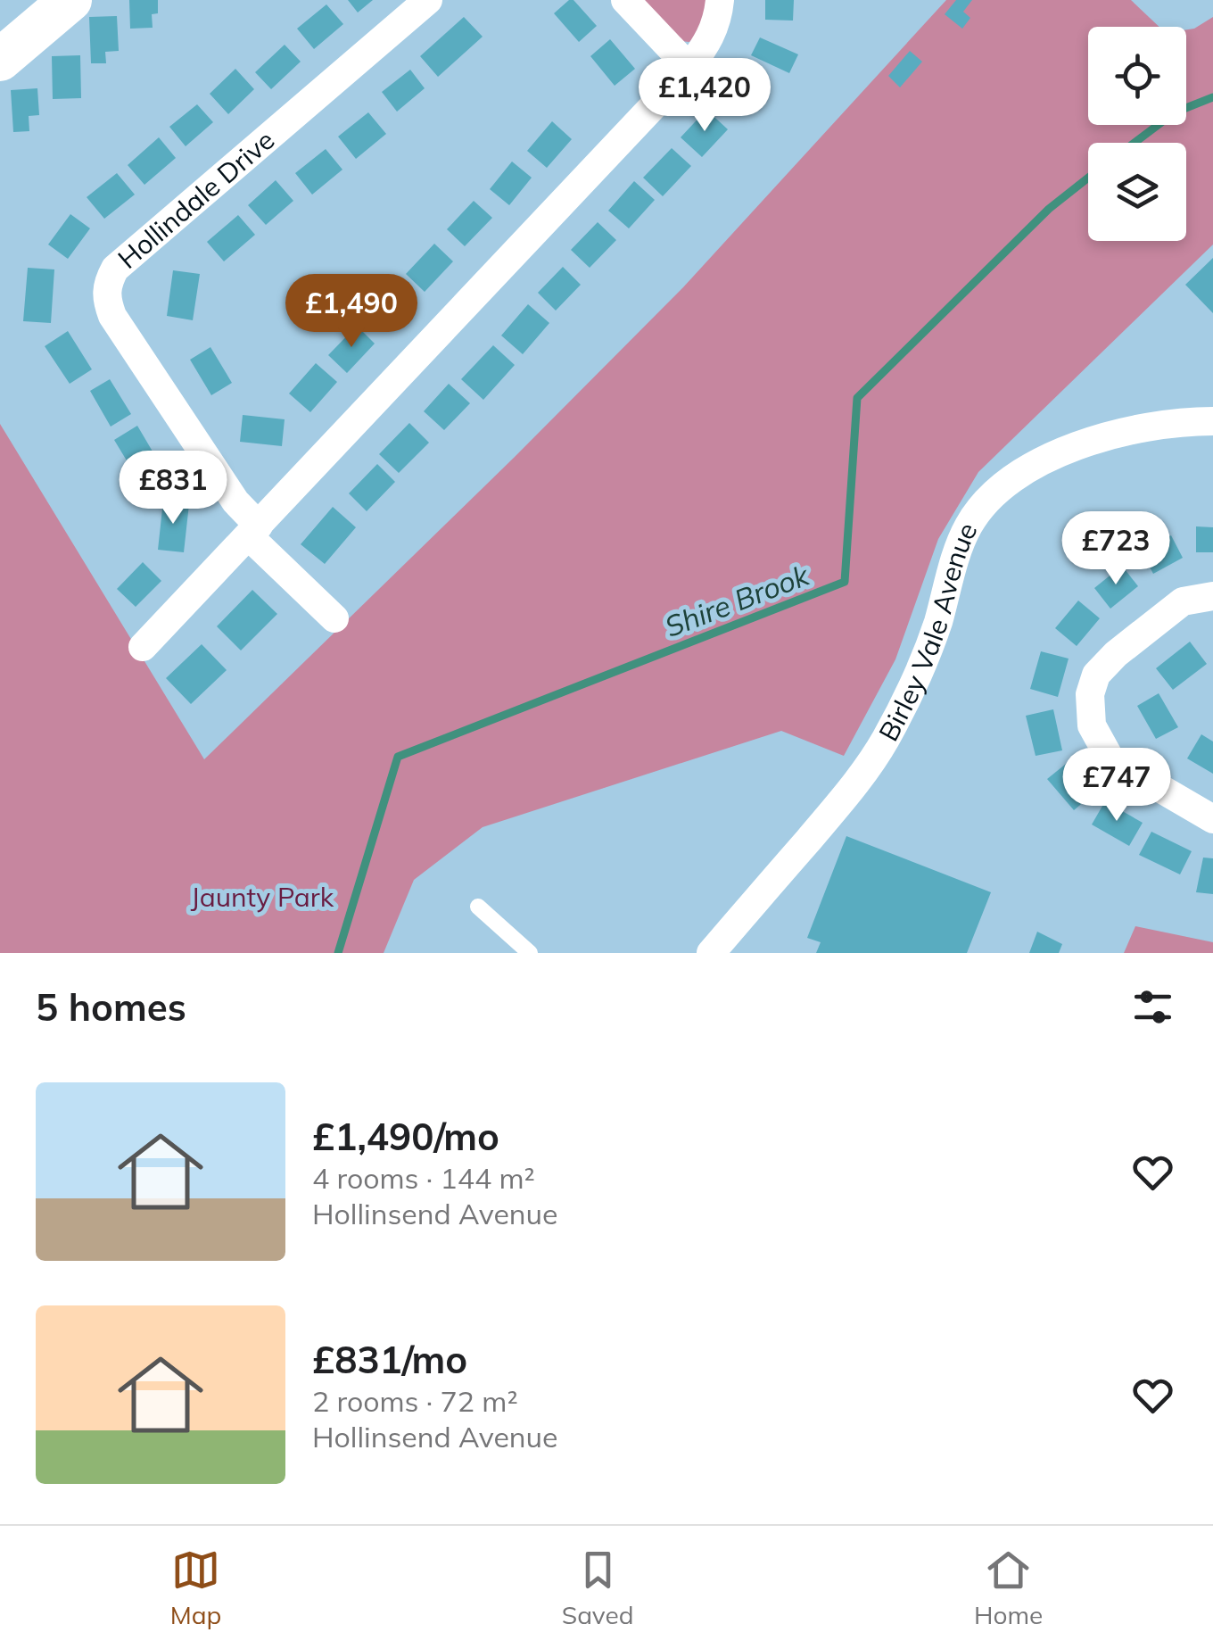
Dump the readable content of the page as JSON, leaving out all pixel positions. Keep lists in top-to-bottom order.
{
  "streets": {
    "street": ["Hollindale Drive", "Birley Vale Avenue"]
  },
  "water": ["Shire Brook"],
  "parks": ["Jaunty Park"],
  "page": {
    "price": [
      "£1,420",
      "£1,490",
      "£831",
      "£723",
      "£747"
    ],
    "heading": "5 homes",
    "list": [
      {
        "name": "£1,490/mo",
        "note": "4 rooms · 144 m² · Hollinsend Avenue"
      },
      {
        "name": "£831/mo",
        "note": "2 rooms · 72 m² · Hollinsend Avenue"
      }
    ],
    "tabs": ["Map", "Saved", "Home"]
  }
}
